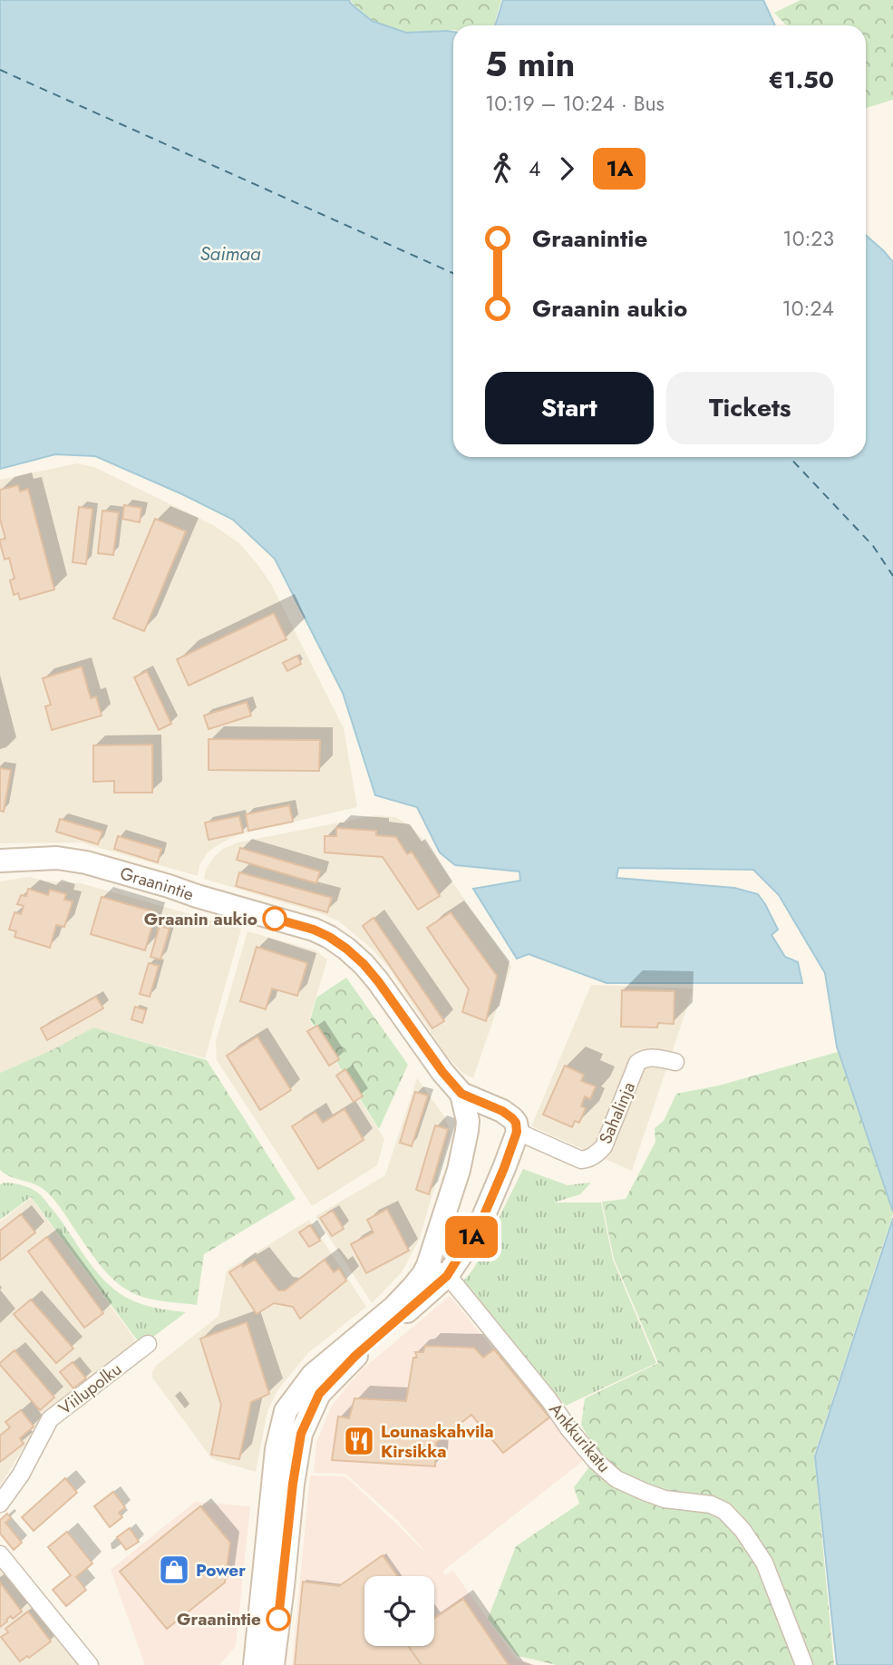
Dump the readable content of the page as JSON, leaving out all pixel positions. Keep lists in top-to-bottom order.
{
  "streets": {
    "street": [
      "Graanintie",
      "Sahalinja",
      "Viilupolku",
      "Ankkurikatu"
    ]
  },
  "crossings": [
    ["Graanintie", "Sahalinja"],
    ["Graanintie", "Ankkurikatu"]
  ],
  "water": ["Saimaa"],
  "places": {
    "other": ["Graanin aukio", "Graanintie"],
    "restaurant": ["Lounaskahvila Kirsikka"],
    "shop": ["Power"]
  },
  "lines": ["bus line 1A"],
  "page": {
    "on_map": "1A",
    "heading": ["5 min", "10:19 – 10:24 · Bus", "€1.50"],
    "legs": ["4", "1A"],
    "list": [
      {
        "name": "Graanintie",
        "value": "10:23"
      },
      {
        "name": "Graanin aukio",
        "value": "10:24"
      }
    ],
    "buttons": ["Start", "Tickets"]
  }
}
